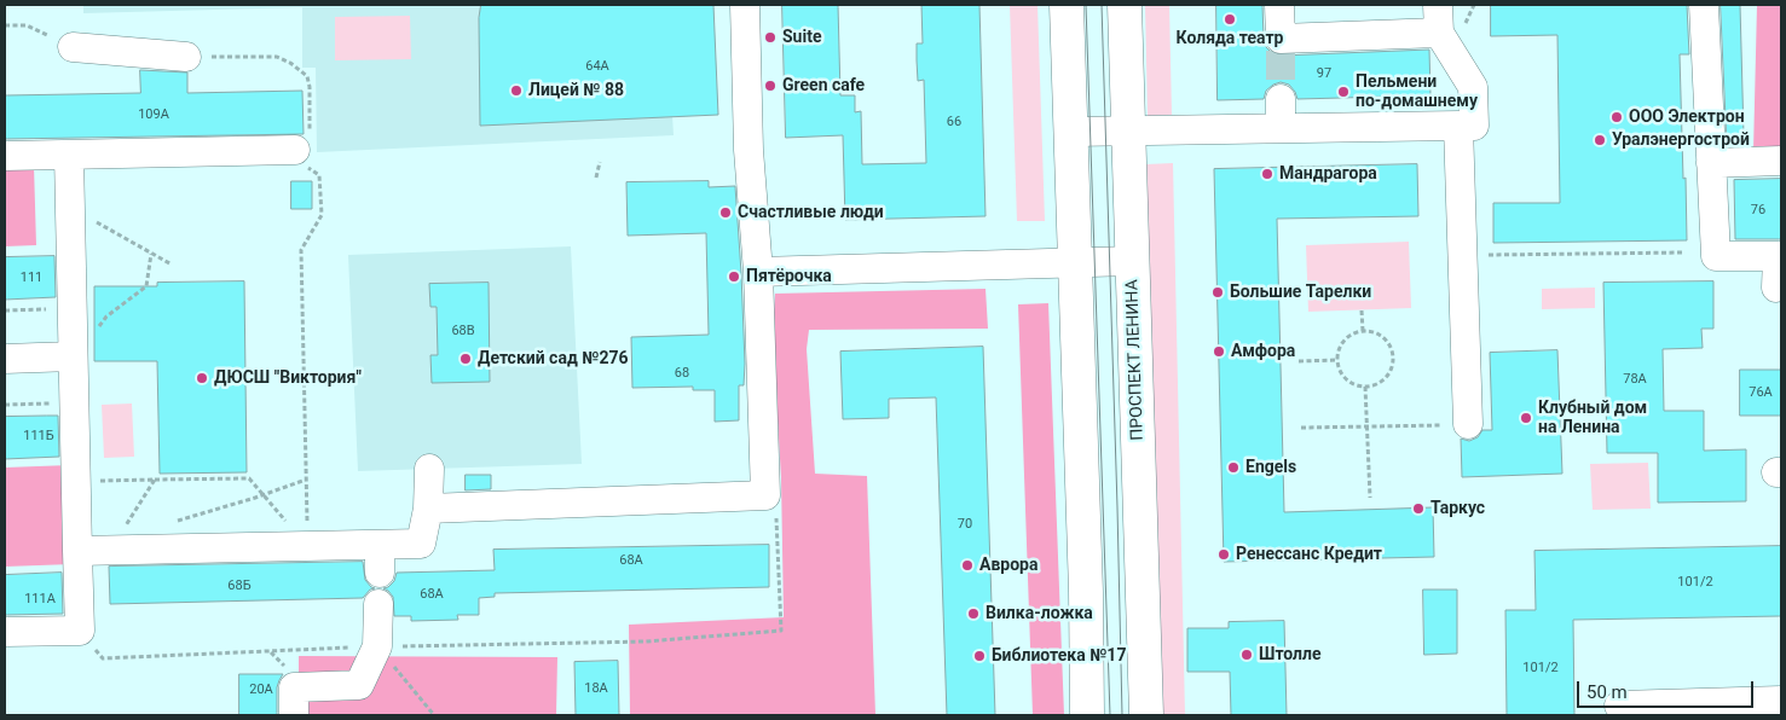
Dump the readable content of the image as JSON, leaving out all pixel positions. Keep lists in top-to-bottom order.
{
  "streets": {
    "main road": ["ПРОСПЕКТ ЛЕНИНА"]
  },
  "places": [
    "Коляда театр",
    "Suite",
    "Green cafe",
    "Лицей № 88",
    "Пельмени по-домашнему",
    "ООО Электрон",
    "Уралэнергострой",
    "Мандрагора",
    "Счастливые люди",
    "Пятёрочка",
    "Большие Тарелки",
    "Амфора",
    "Детский сад №276",
    "ДЮСШ \"Виктория\"",
    "Клубный дом на Ленина",
    "Engels",
    "Таркус",
    "Ренессанс Кредит",
    "Аврора",
    "Вилка-ложка",
    "Штолле",
    "Библиотека №17"
  ],
  "house_numbers": [
    "64А",
    "97",
    "109А",
    "66",
    "76",
    "111",
    "68В",
    "68",
    "78А",
    "76А",
    "111Б",
    "70",
    "68А",
    "101/2",
    "68Б",
    "68А",
    "111А",
    "101/2",
    "18А",
    "20А"
  ],
  "scale_bar": "50 m"
}
